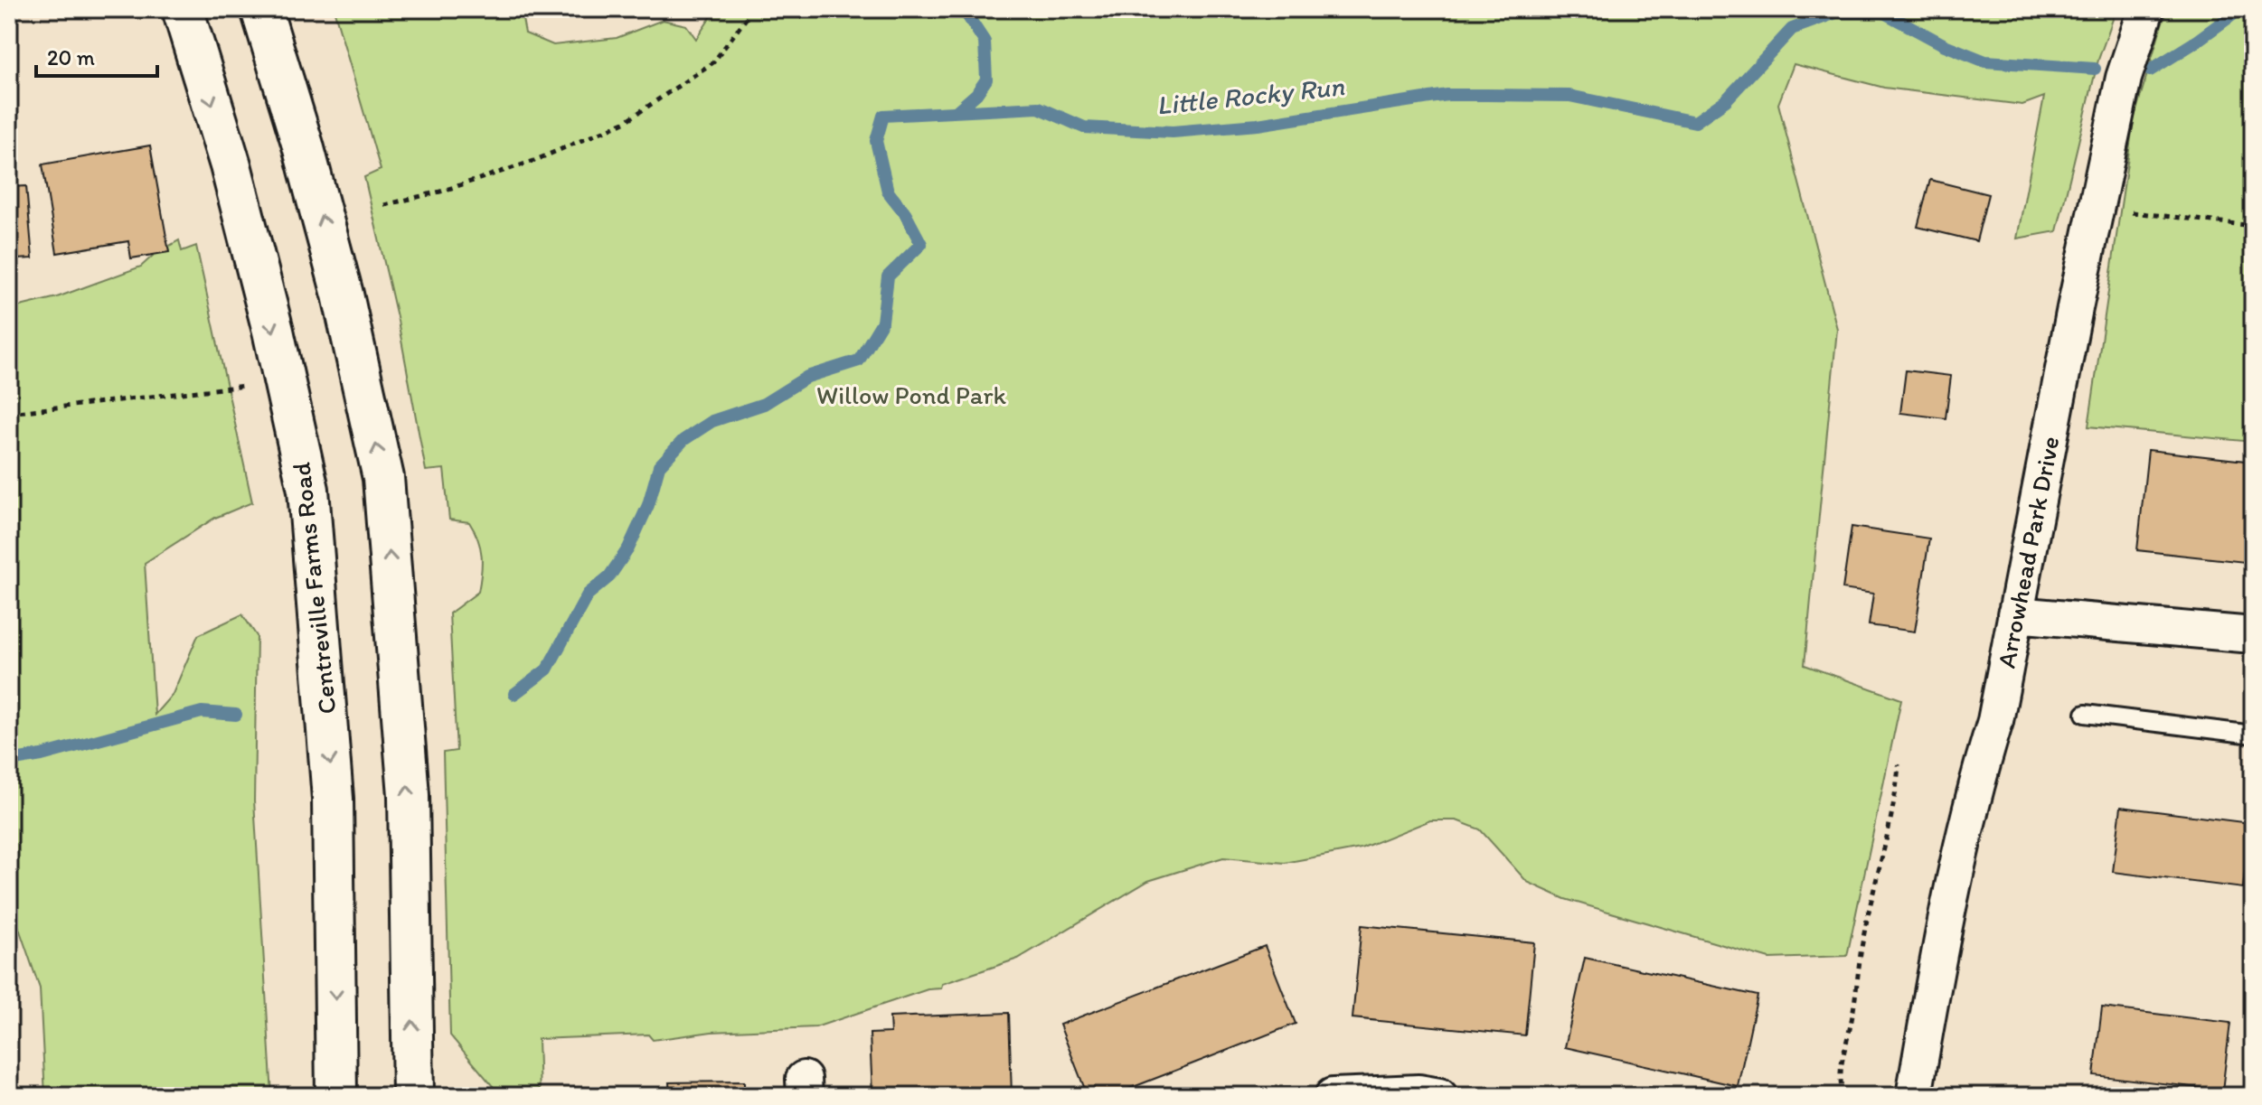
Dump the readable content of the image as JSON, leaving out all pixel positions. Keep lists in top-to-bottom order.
{
  "streets": {
    "street": ["Arrowhead Park Drive", "Centreville Farms Road"]
  },
  "water": ["Little Rocky Run"],
  "parks": ["Willow Pond Park"],
  "scale_bar": "20 m"
}
